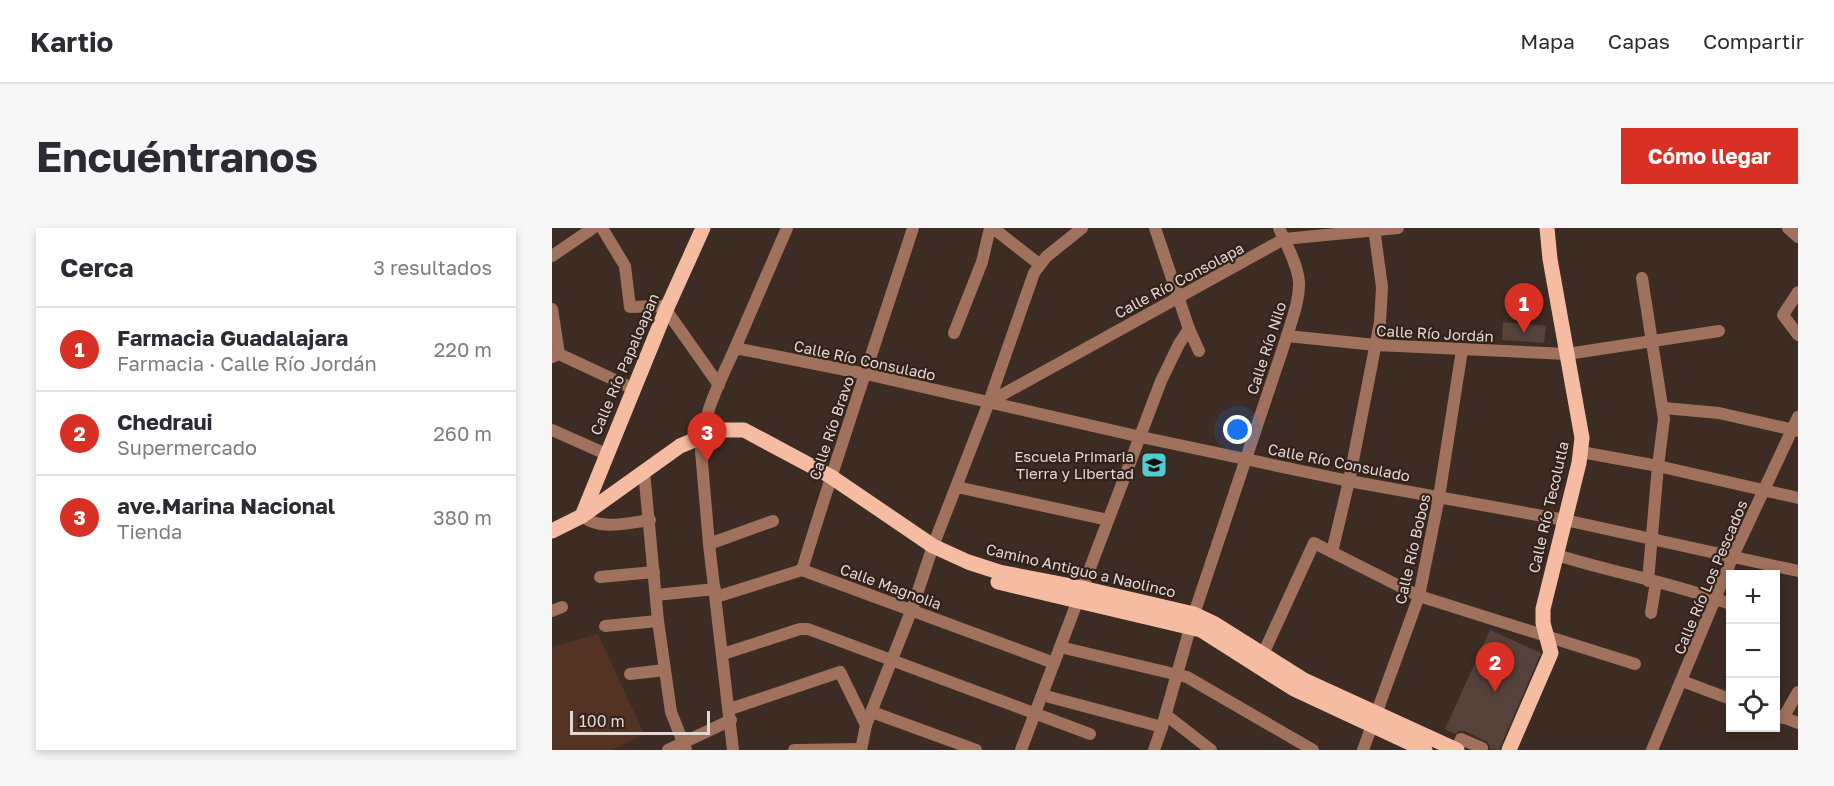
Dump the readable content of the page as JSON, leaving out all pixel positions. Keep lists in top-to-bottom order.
{
  "streets": {
    "main road": ["Calle Río Papaloapan", "Calle Río Tecolutla", "Camino Antiguo a Naolinco"],
    "street": [
      "Calle Río Consolapa",
      "Calle Río Jordán",
      "Calle Río Nilo",
      "Calle Río Consulado",
      "Calle Río Bravo",
      "Calle Río Bobos",
      "Calle Río Los Pescados",
      "Calle Magnolia"
    ]
  },
  "crossings": [
    ["Calle Río Consolapa", "Calle Río Nilo"],
    ["Calle Río Consolapa", "Calle Río Consulado"],
    ["Calle Río Jordán", "Calle Río Nilo"],
    ["Calle Río Jordán", "Calle Río Tecolutla"],
    ["Calle Río Jordán", "Calle Río Bobos"],
    ["Calle Río Nilo", "Calle Río Consulado"],
    ["Calle Río Nilo", "Camino Antiguo a Naolinco"],
    ["Calle Río Consulado", "Calle Río Bravo"],
    ["Calle Río Consulado", "Calle Río Tecolutla"],
    ["Calle Río Consulado", "Calle Río Bobos"],
    ["Calle Río Consulado", "Calle Río Los Pescados"],
    ["Calle Río Papaloapan", "Camino Antiguo a Naolinco"],
    ["Calle Río Bravo", "Camino Antiguo a Naolinco"],
    ["Calle Río Bravo", "Calle Magnolia"],
    ["Calle Río Bobos", "Camino Antiguo a Naolinco"]
  ],
  "places": {
    "school or university": ["Escuela Primaria Tierra y Libertad"]
  },
  "scale_bar": "100 m",
  "page": {
    "header": "Kartio",
    "nav": ["Mapa", "Capas", "Compartir"],
    "buttons": "Cómo llegar",
    "title": "Encuéntranos",
    "heading": ["Cerca", "3 resultados"],
    "pins": ["1", "3", "2"],
    "list": [
      {
        "mark": "1",
        "name": "Farmacia Guadalajara",
        "note": "Farmacia · Calle Río Jordán",
        "value": "220 m"
      },
      {
        "mark": "2",
        "name": "Chedraui",
        "note": "Supermercado",
        "value": "260 m"
      },
      {
        "mark": "3",
        "name": "ave.Marina Nacional",
        "note": "Tienda",
        "value": "380 m"
      }
    ],
    "map_buttons": ["+", "−"],
    "scale": "100 m"
  }
}
